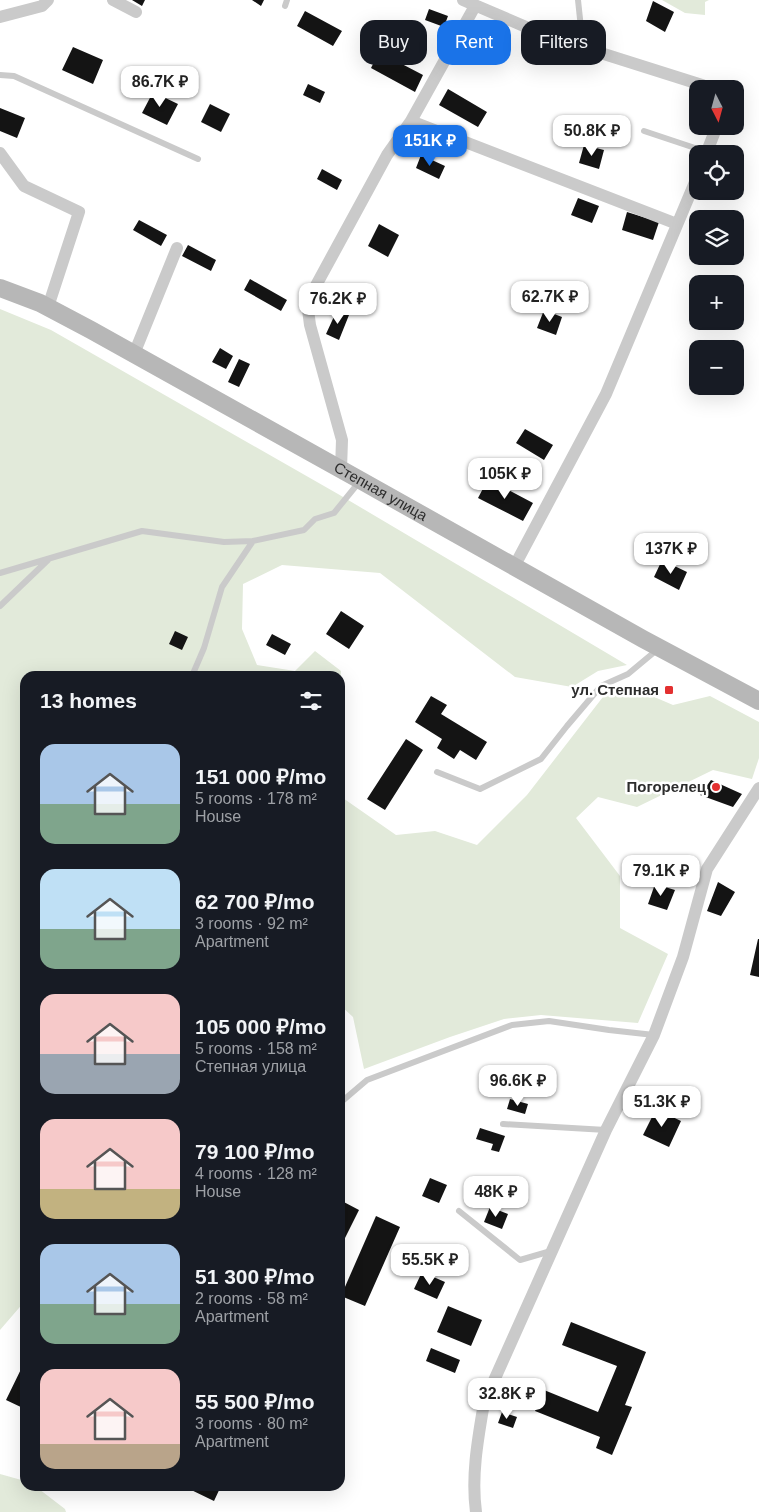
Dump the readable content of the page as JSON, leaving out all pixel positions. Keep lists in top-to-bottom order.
{
  "streets": {
    "street": ["Степная улица"]
  },
  "places": {
    "transit": ["ул. Степная"],
    "other": ["Погорелец"]
  },
  "north": "bottom",
  "page": {
    "chip": ["Buy", "Rent", "Filters"],
    "price": [
      "86.7K ₽",
      "50.8K ₽",
      "151K ₽",
      "62.7K ₽",
      "76.2K ₽",
      "105K ₽",
      "137K ₽",
      "79.1K ₽",
      "96.6K ₽",
      "51.3K ₽",
      "48K ₽",
      "55.5K ₽",
      "32.8K ₽"
    ],
    "map_buttons": ["+", "−"],
    "heading": "13 homes",
    "list": [
      {
        "name": "151 000 ₽/mo",
        "note": "5 rooms · 178 m² · House"
      },
      {
        "name": "62 700 ₽/mo",
        "note": "3 rooms · 92 m² · Apartment"
      },
      {
        "name": "105 000 ₽/mo",
        "note": "5 rooms · 158 m² · Степная улица"
      },
      {
        "name": "79 100 ₽/mo",
        "note": "4 rooms · 128 m² · House"
      },
      {
        "name": "51 300 ₽/mo",
        "note": "2 rooms · 58 m² · Apartment"
      },
      {
        "name": "55 500 ₽/mo",
        "note": "3 rooms · 80 m² · Apartment"
      }
    ]
  }
}
